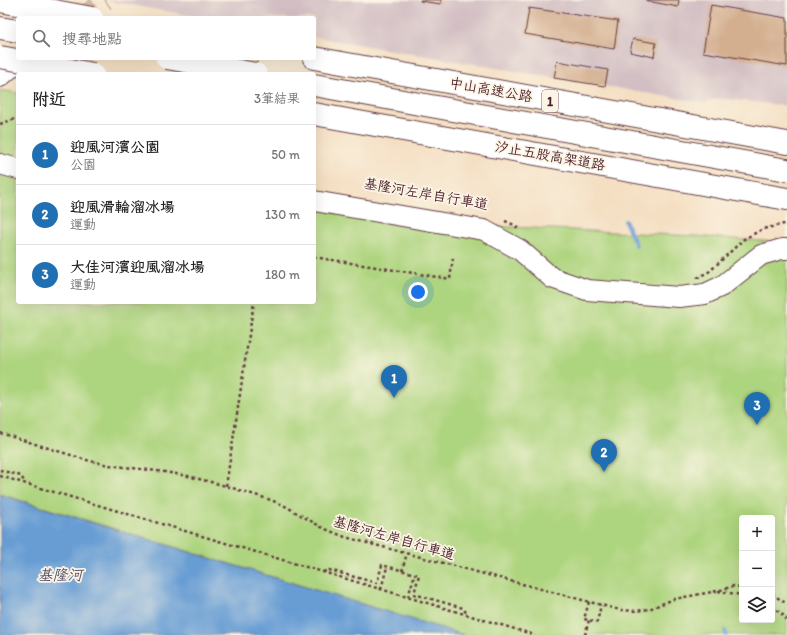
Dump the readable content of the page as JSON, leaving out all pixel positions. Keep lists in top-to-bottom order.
{
  "streets": {
    "highway": ["中山高速公路", "1", "汐止五股高架道路"],
    "path": ["基隆河左岸自行車道"]
  },
  "water": ["基隆河"],
  "page": {
    "search": "搜尋地點",
    "heading": ["附近", "3筆結果"],
    "list": [
      {
        "mark": "1",
        "name": "迎風河濱公園",
        "note": "公園",
        "value": "50 m"
      },
      {
        "mark": "2",
        "name": "迎風滑輪溜冰場",
        "note": "運動",
        "value": "130 m"
      },
      {
        "mark": "3",
        "name": "大佳河濱迎風溜冰場",
        "note": "運動",
        "value": "180 m"
      }
    ],
    "pins": ["1", "3", "2"],
    "map_buttons": ["+", "−"]
  }
}
